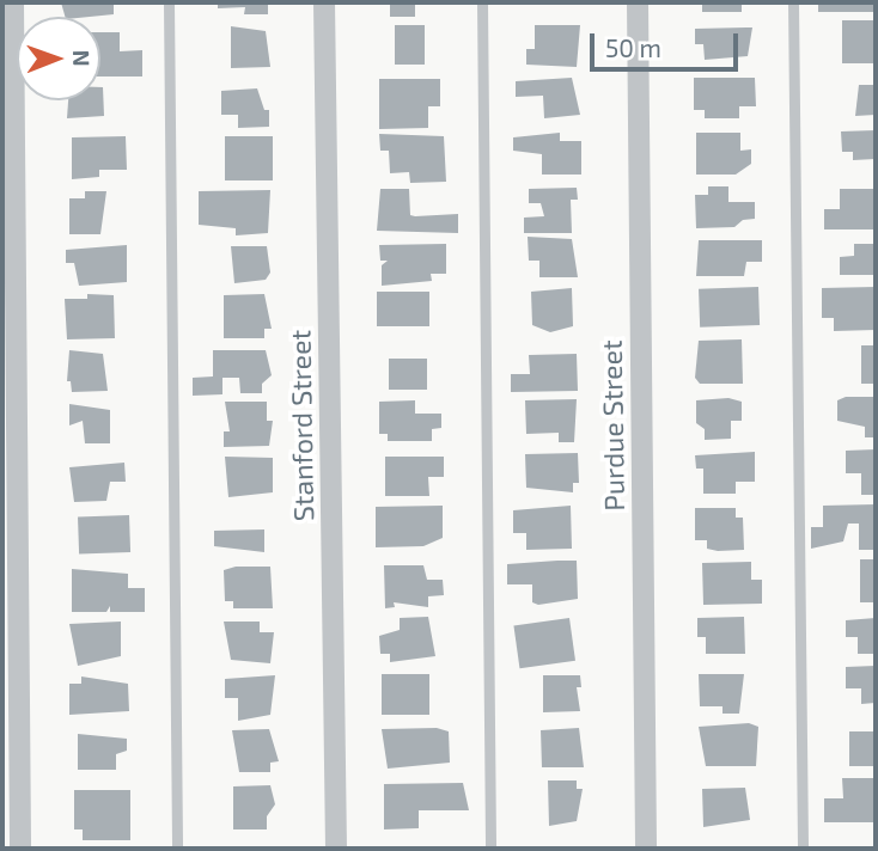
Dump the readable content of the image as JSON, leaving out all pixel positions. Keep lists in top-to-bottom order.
{
  "streets": {
    "street": ["Stanford Street", "Purdue Street"]
  },
  "scale_bar": "50 m",
  "north": "right"
}
